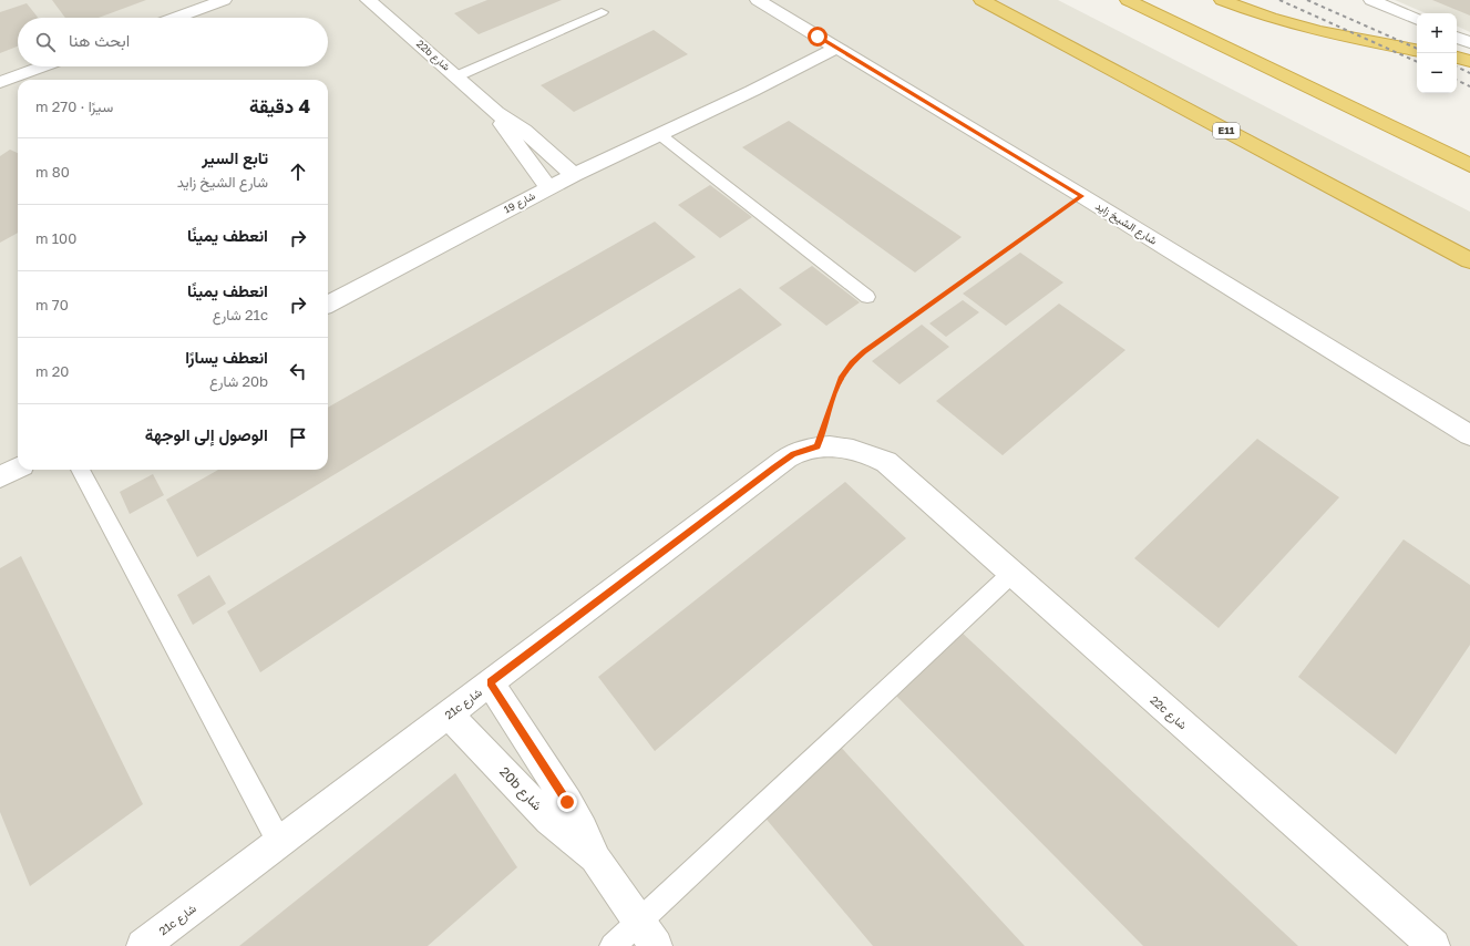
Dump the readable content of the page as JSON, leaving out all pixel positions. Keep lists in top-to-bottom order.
{
  "streets": {
    "highway": ["E11"],
    "street": [
      "22b شارع",
      "شارع 19",
      "شارع الشيخ زايد",
      "21c شارع",
      "22c شارع",
      "20b شارع"
    ]
  },
  "crossings": [
    ["22b شارع", "شارع 19"],
    ["شارع 19", "شارع الشيخ زايد"],
    ["21c شارع", "22c شارع"],
    ["21c شارع", "20b شارع"]
  ],
  "page": {
    "map_buttons": ["+", "−"],
    "search": "ابحث هنا",
    "heading": ["4 دقيقة", "سيرًا · 270 m"],
    "list": [
      ["تابع السير", "شارع الشيخ زايد", "80 m"],
      ["انعطف يمينًا", "100 m"],
      ["انعطف يمينًا", "21c شارع", "70 m"],
      ["انعطف يسارًا", "20b شارع", "20 m"],
      "الوصول إلى الوجهة"
    ]
  }
}
